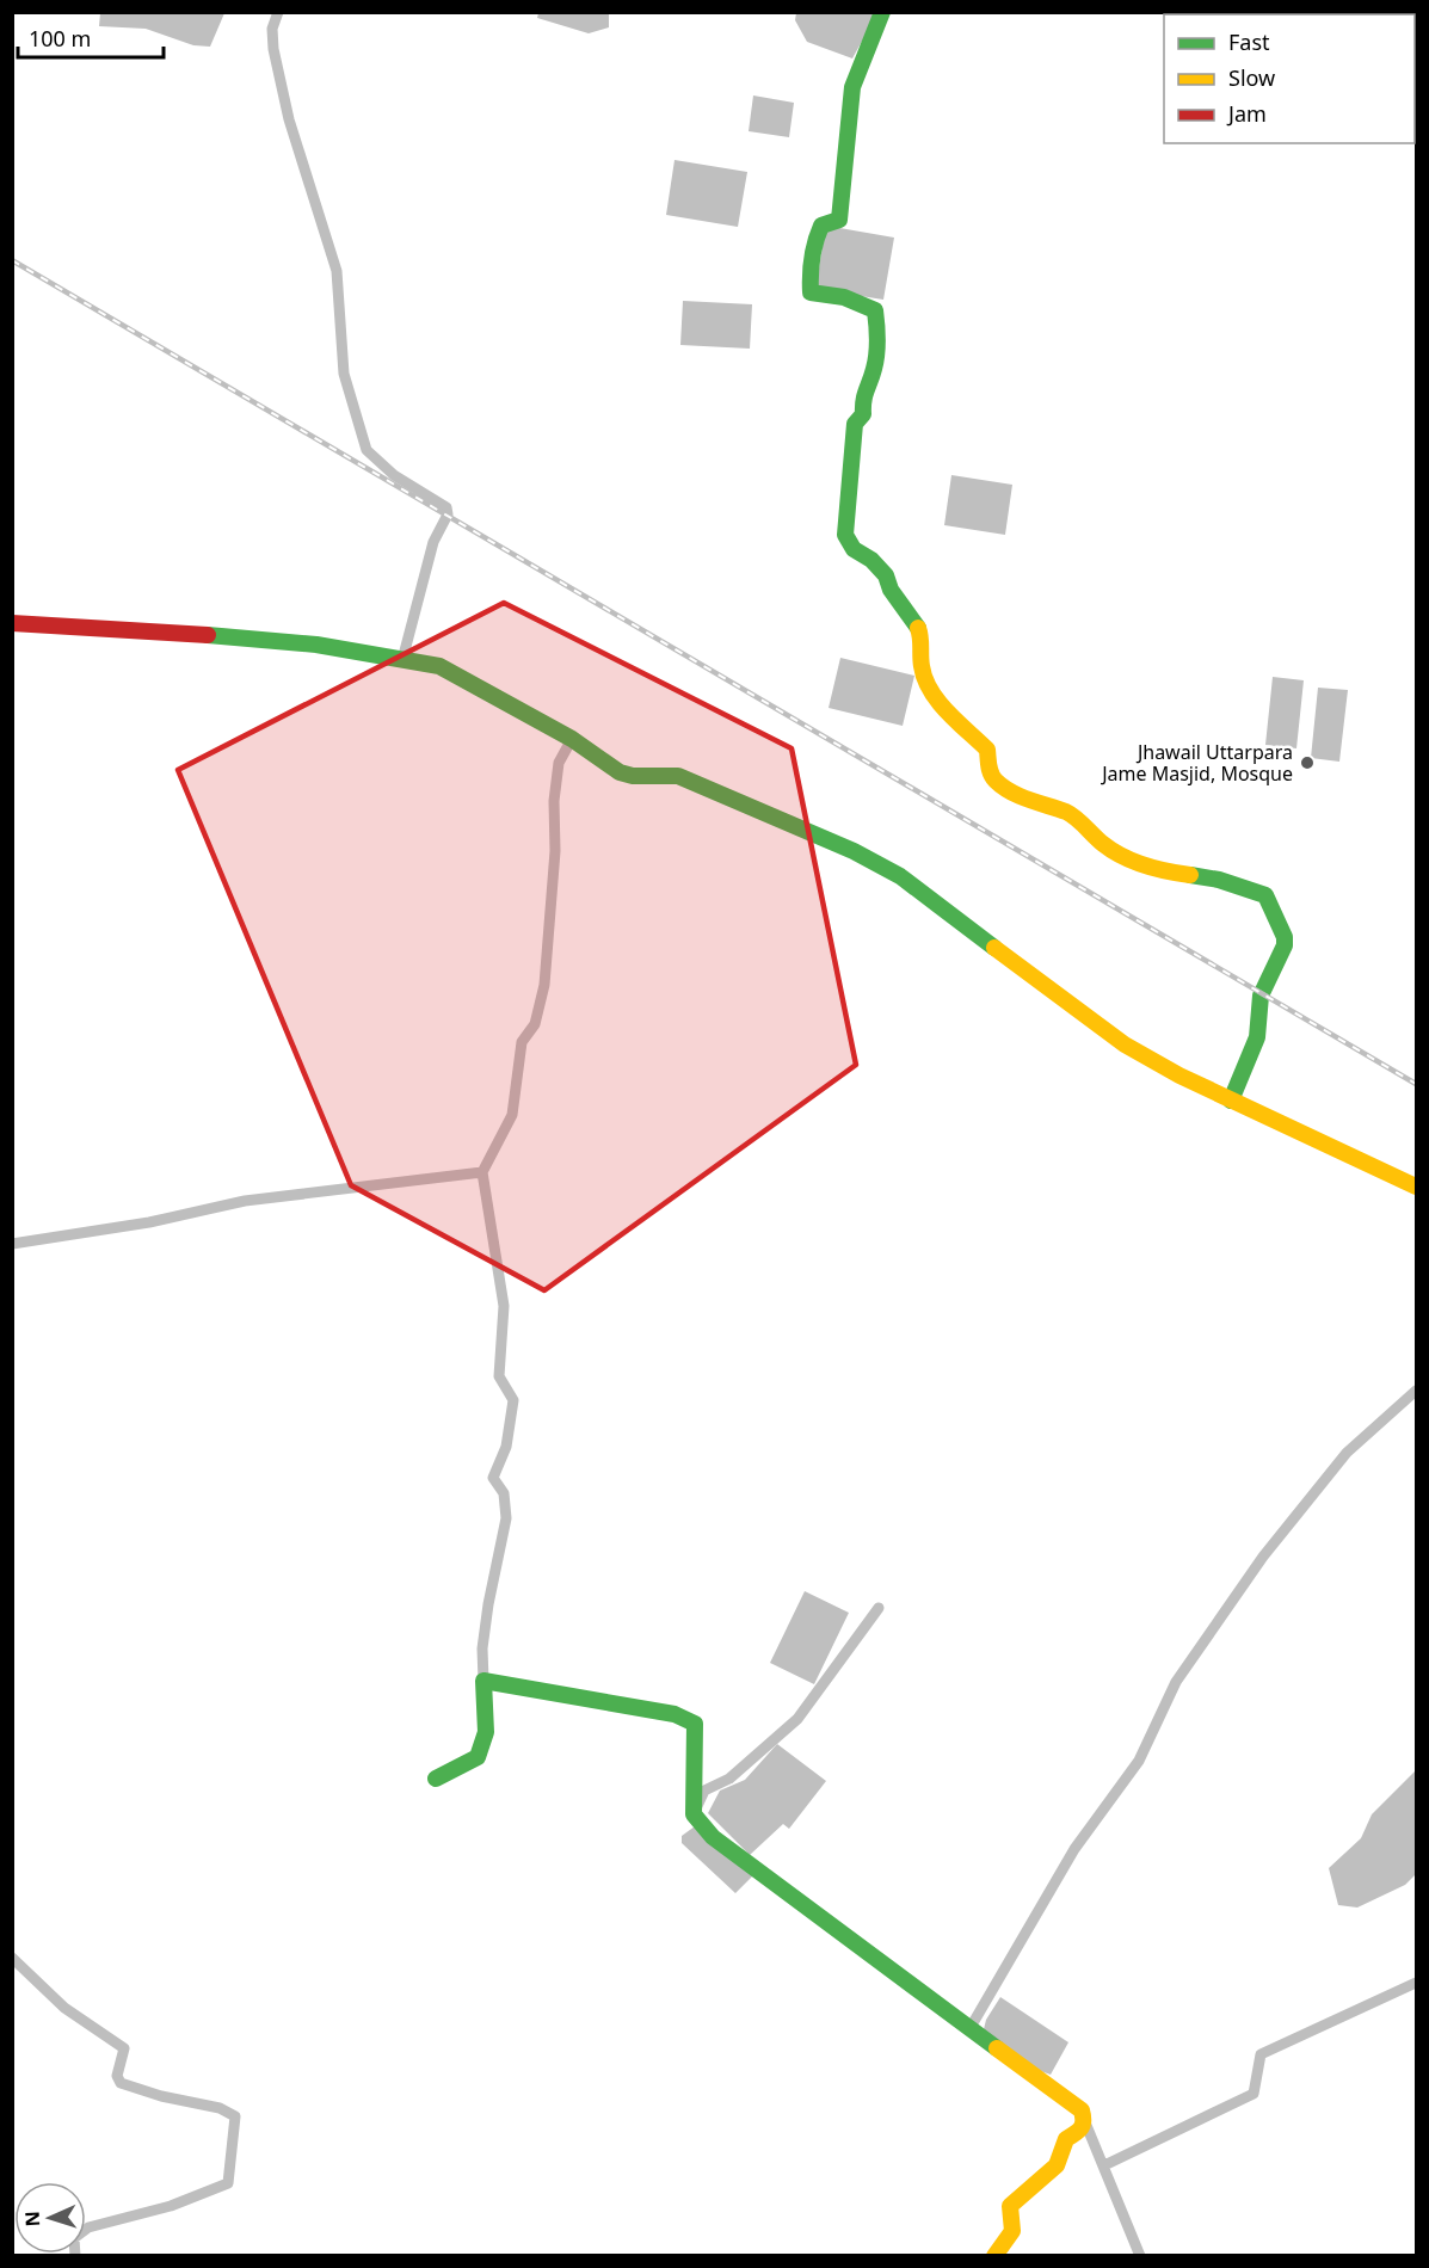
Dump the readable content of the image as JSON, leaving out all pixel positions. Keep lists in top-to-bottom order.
{
  "places": ["Jhawail Uttarpara Jame Masjid, Mosque"],
  "legend": ["Fast", "Slow", "Jam"],
  "scale_bar": "100 m",
  "north": "left"
}
